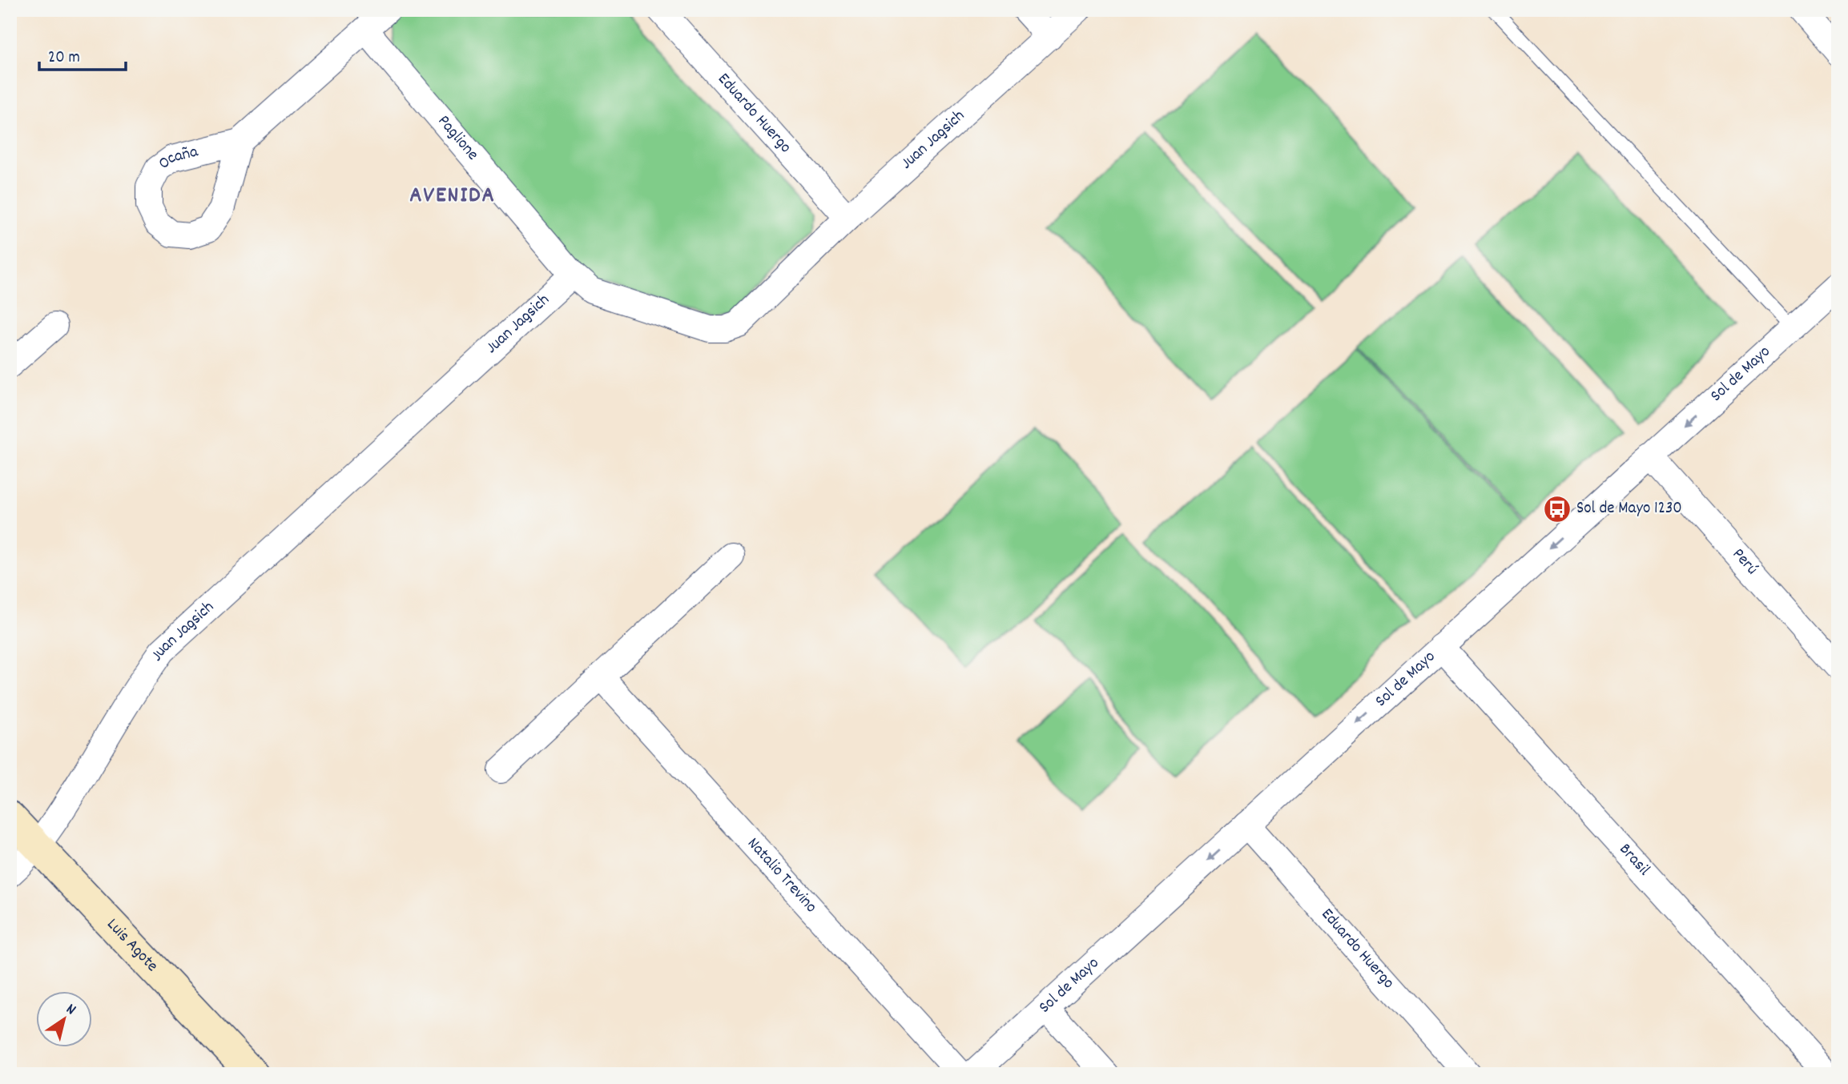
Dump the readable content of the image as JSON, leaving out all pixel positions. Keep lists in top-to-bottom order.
{
  "streets": {
    "main road": ["Luis Agote"],
    "street": [
      "Eduardo Huergo",
      "Paglione",
      "Juan Jagsich",
      "Sol de Mayo",
      "Perú",
      "Brasil",
      "Natalio Trevino"
    ]
  },
  "crossings": [
    ["Eduardo Huergo", "Juan Jagsich"],
    ["Eduardo Huergo", "Sol de Mayo"],
    ["Paglione", "Juan Jagsich"],
    ["Juan Jagsich", "Luis Agote"],
    ["Sol de Mayo", "Perú"],
    ["Sol de Mayo", "Brasil"]
  ],
  "one_way": ["Sol de Mayo"],
  "districts": ["AVENIDA"],
  "places": {
    "bus stop": ["Sol de Mayo 1230"]
  },
  "scale_bar": "20 m",
  "north": "top right"
}
